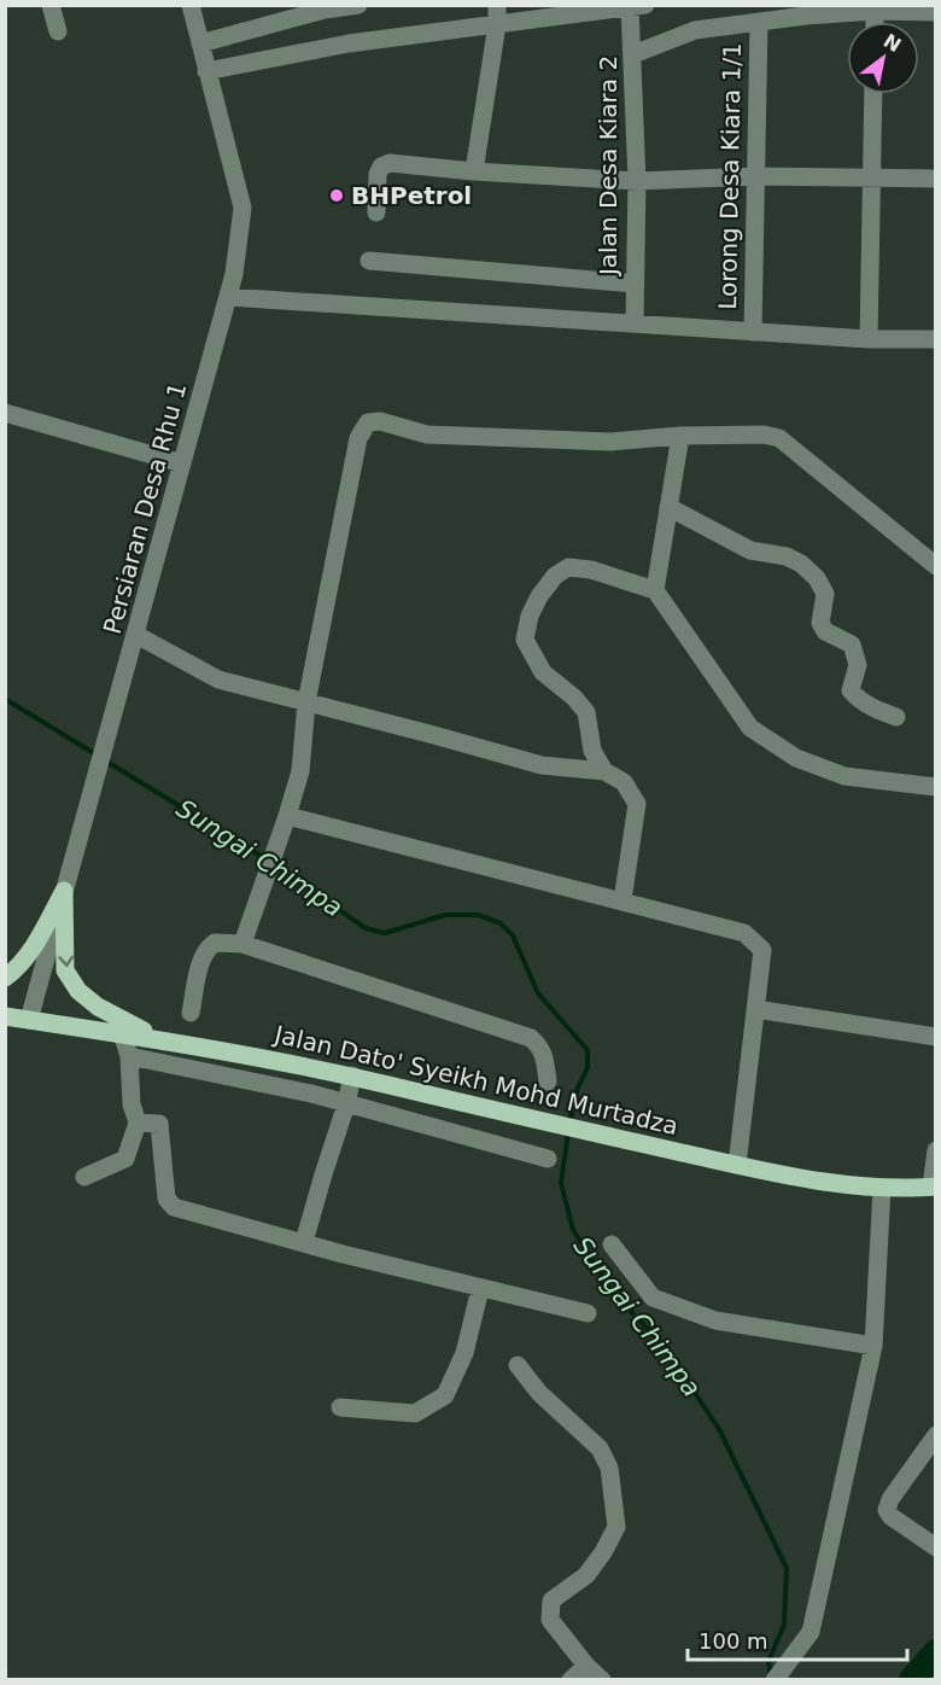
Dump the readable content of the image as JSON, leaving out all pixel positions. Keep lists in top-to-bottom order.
{
  "streets": {
    "main road": ["Jalan Dato' Syeikh Mohd Murtadza"],
    "street": ["Jalan Desa Kiara 2", "Lorong Desa Kiara 1/1", "Persiaran Desa Rhu 1"]
  },
  "crossings": [
    ["Persiaran Desa Rhu 1", "Jalan Dato' Syeikh Mohd Murtadza"]
  ],
  "water": ["Sungai Chimpa"],
  "places": ["BHPetrol"],
  "scale_bar": "100 m",
  "north": "top right"
}
